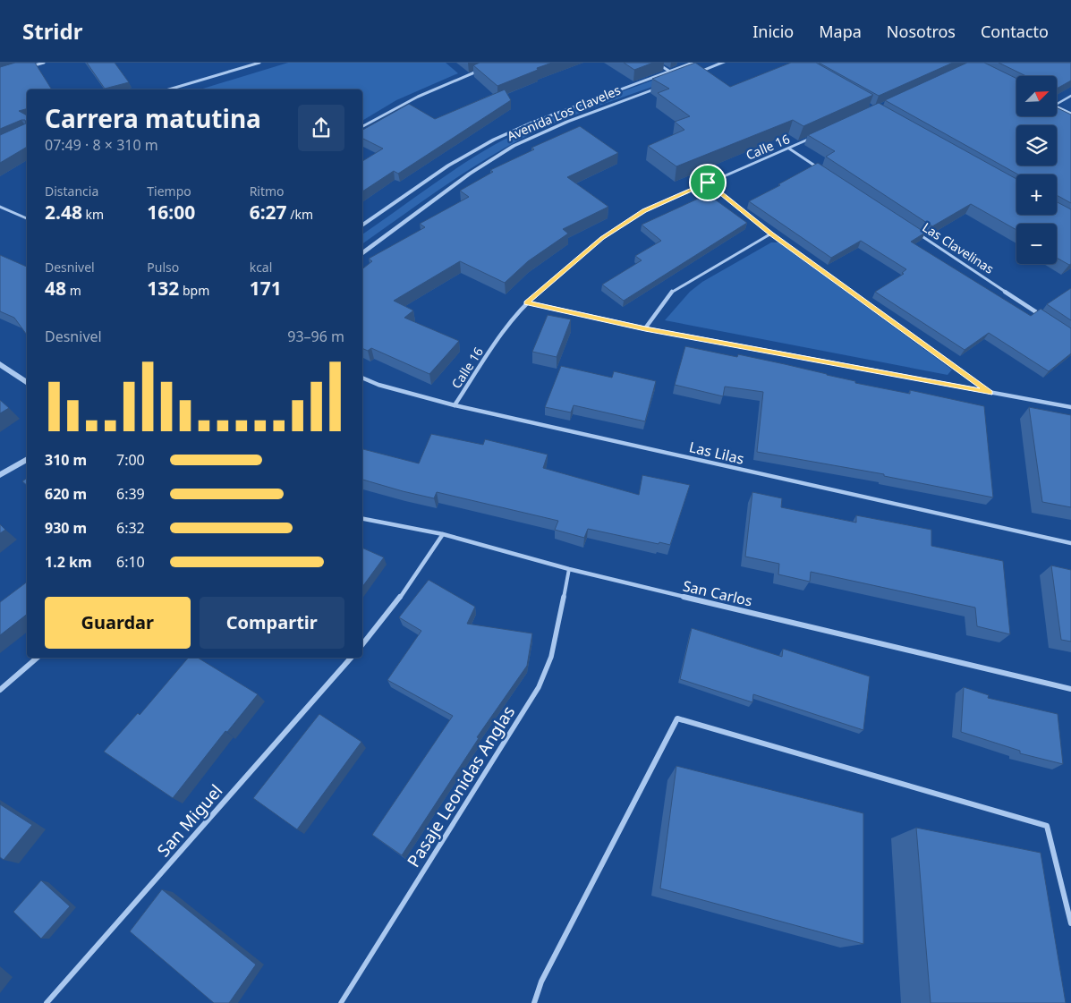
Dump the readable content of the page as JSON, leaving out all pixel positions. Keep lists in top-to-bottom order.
{
  "streets": {
    "street": [
      "Avenida Los Claveles",
      "Calle 16",
      "Las Clavelinas",
      "Las Lilas",
      "San Carlos",
      "Pasaje Leonidas Anglas",
      "San Miguel"
    ]
  },
  "crossings": [
    ["Calle 16", "Las Lilas"],
    ["San Carlos", "Pasaje Leonidas Anglas"]
  ],
  "north": "top right",
  "page": {
    "header": "Stridr",
    "nav": [
      "Inicio",
      "Mapa",
      "Nosotros",
      "Contacto"
    ],
    "map_buttons": ["+", "−"],
    "heading": ["Carrera matutina", "07:49 · 8 × 310 m"],
    "stats": [
      ["Distancia", "2.48 km"],
      ["Tiempo", "16:00"],
      ["Ritmo", "6:27 /km"],
      ["Desnivel", "48 m"],
      ["Pulso", "132 bpm"],
      ["kcal", "171"]
    ],
    "chart": ["Desnivel", "93–96 m"],
    "list": [
      {
        "name": "310 m",
        "note": "7:00"
      },
      {
        "name": "620 m",
        "note": "6:39"
      },
      {
        "name": "930 m",
        "note": "6:32"
      },
      {
        "name": "1.2 km",
        "note": "6:10"
      }
    ],
    "buttons": ["Guardar", "Compartir"]
  }
}
